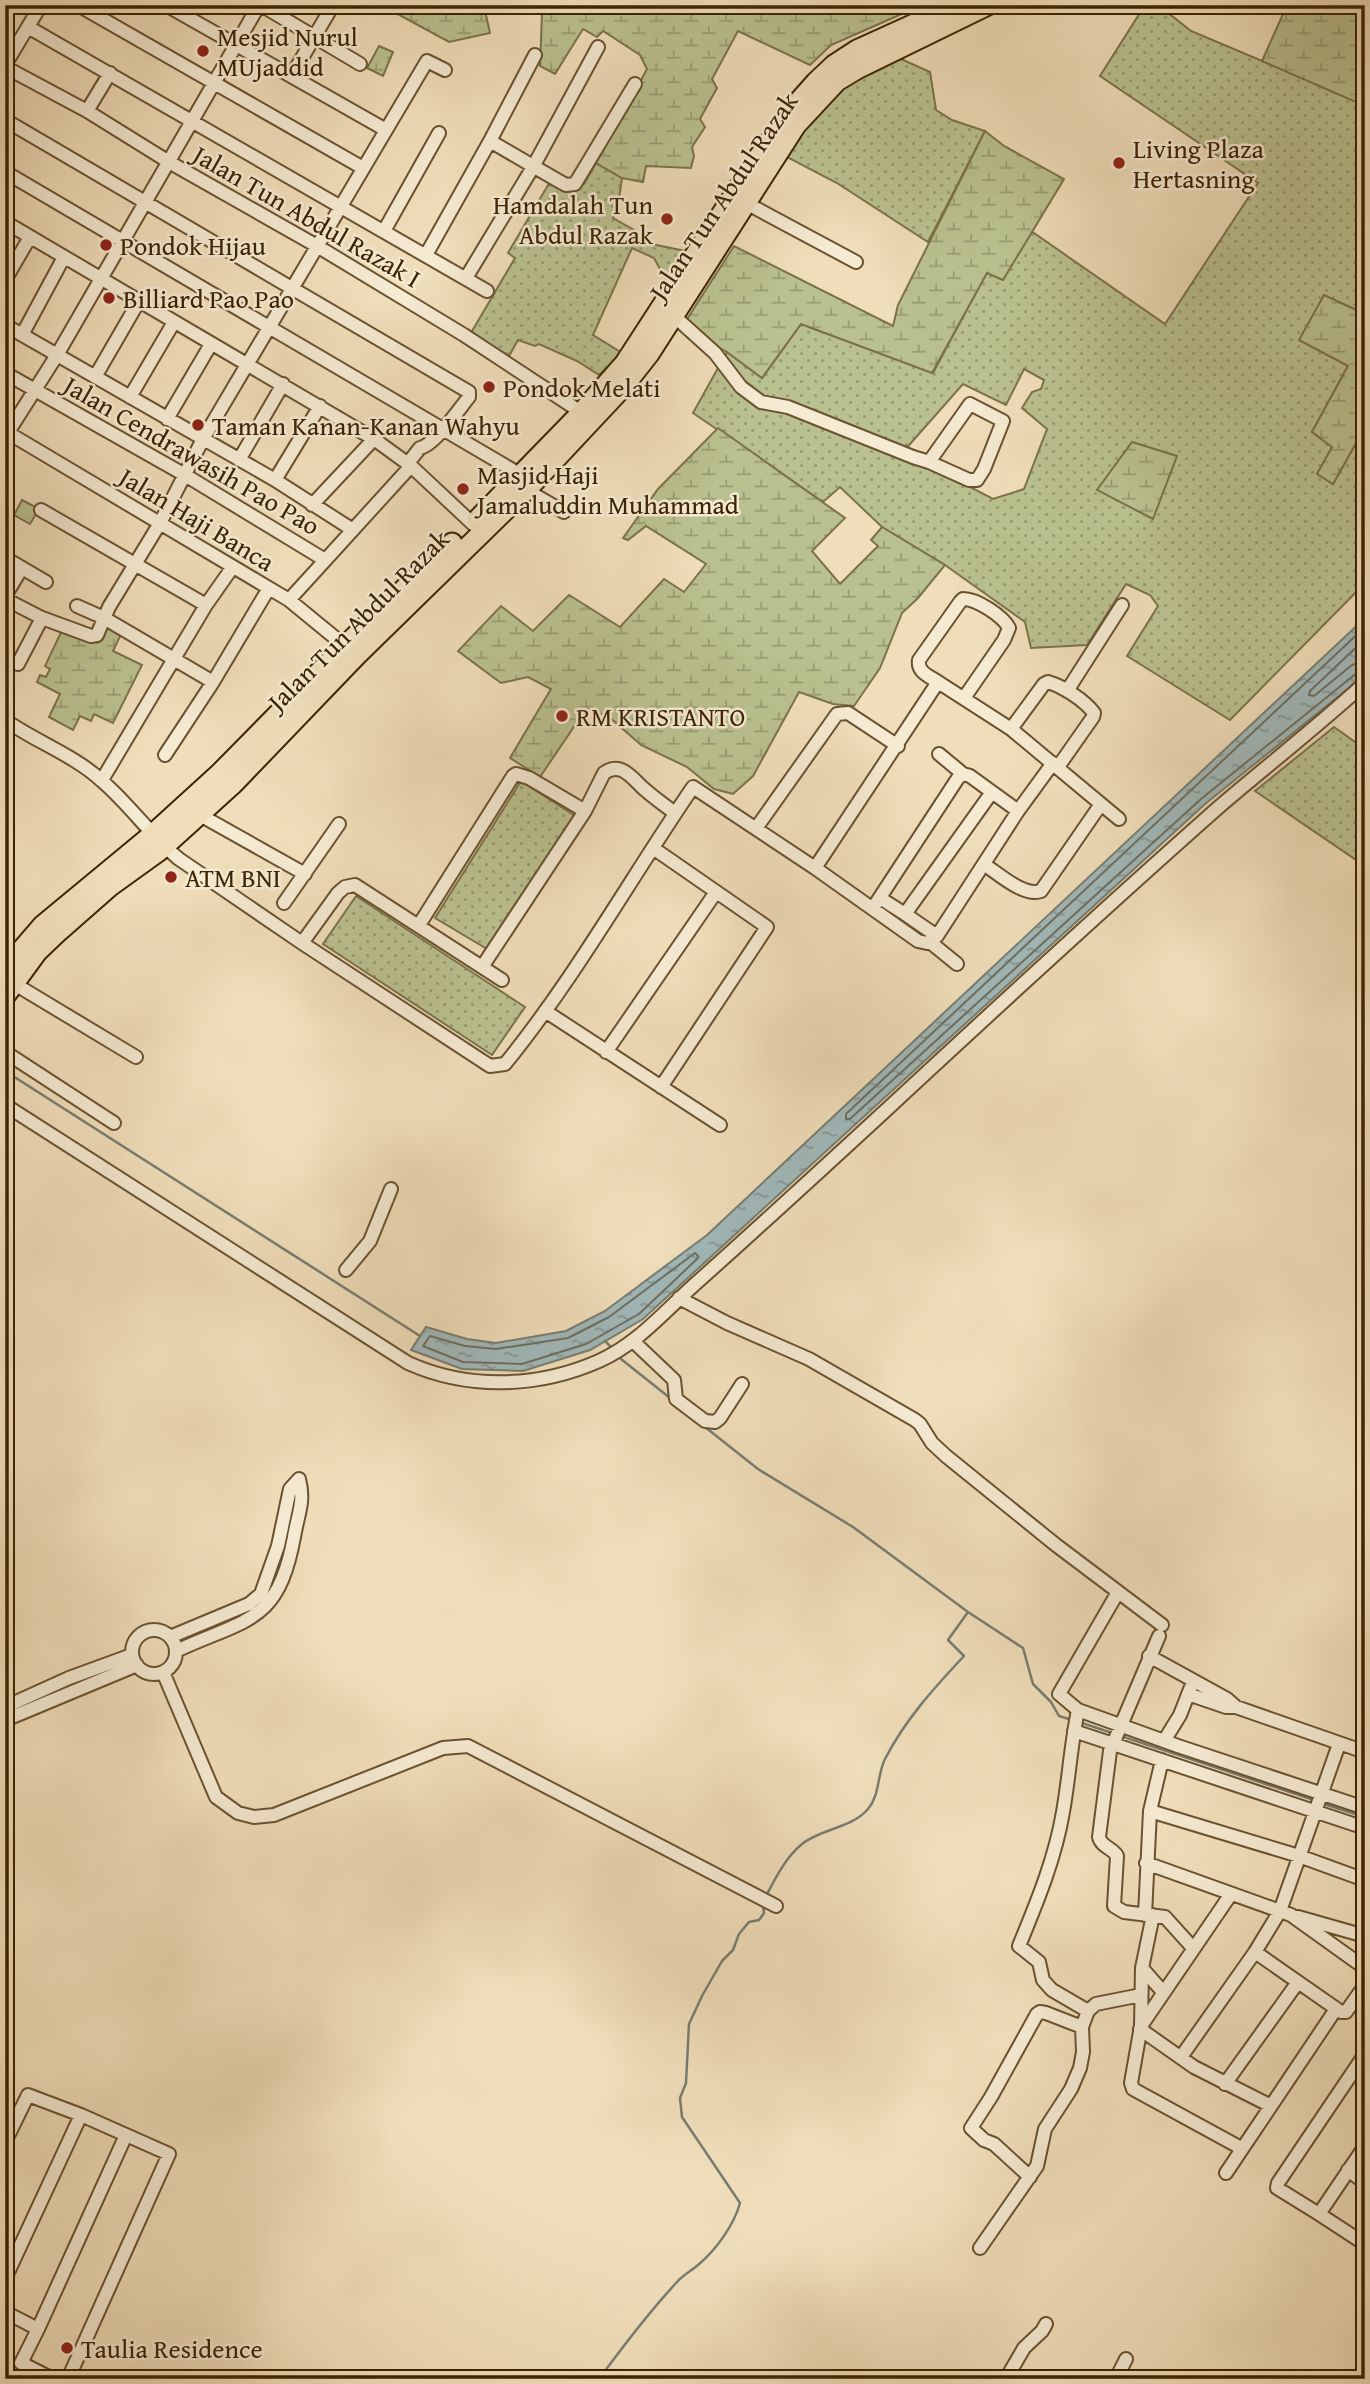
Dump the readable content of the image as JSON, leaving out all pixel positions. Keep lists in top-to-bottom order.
{
  "streets": {
    "main road": ["Jalan Tun Abdul Razak"],
    "street": ["Jalan Tun Abdul Razak I", "Jalan Cendrawasih Pao Pao", "Jalan Haji Banca"]
  },
  "crossings": [
    ["Jalan Tun Abdul Razak", "Jalan Tun Abdul Razak I"],
    ["Jalan Tun Abdul Razak", "Jalan Haji Banca"]
  ],
  "places": [
    "Mesjid Nurul MUjaddid",
    "Living Plaza Hertasning",
    "Hamdalah Tun Abdul Razak",
    "Pondok Hijau",
    "Billiard Pao Pao",
    "Pondok Melati",
    "Taman Kanan-Kanan Wahyu",
    "Masjid Haji Jamaluddin Muhammad",
    "RM KRISTANTO",
    "ATM BNI",
    "Taulia Residence"
  ]
}
